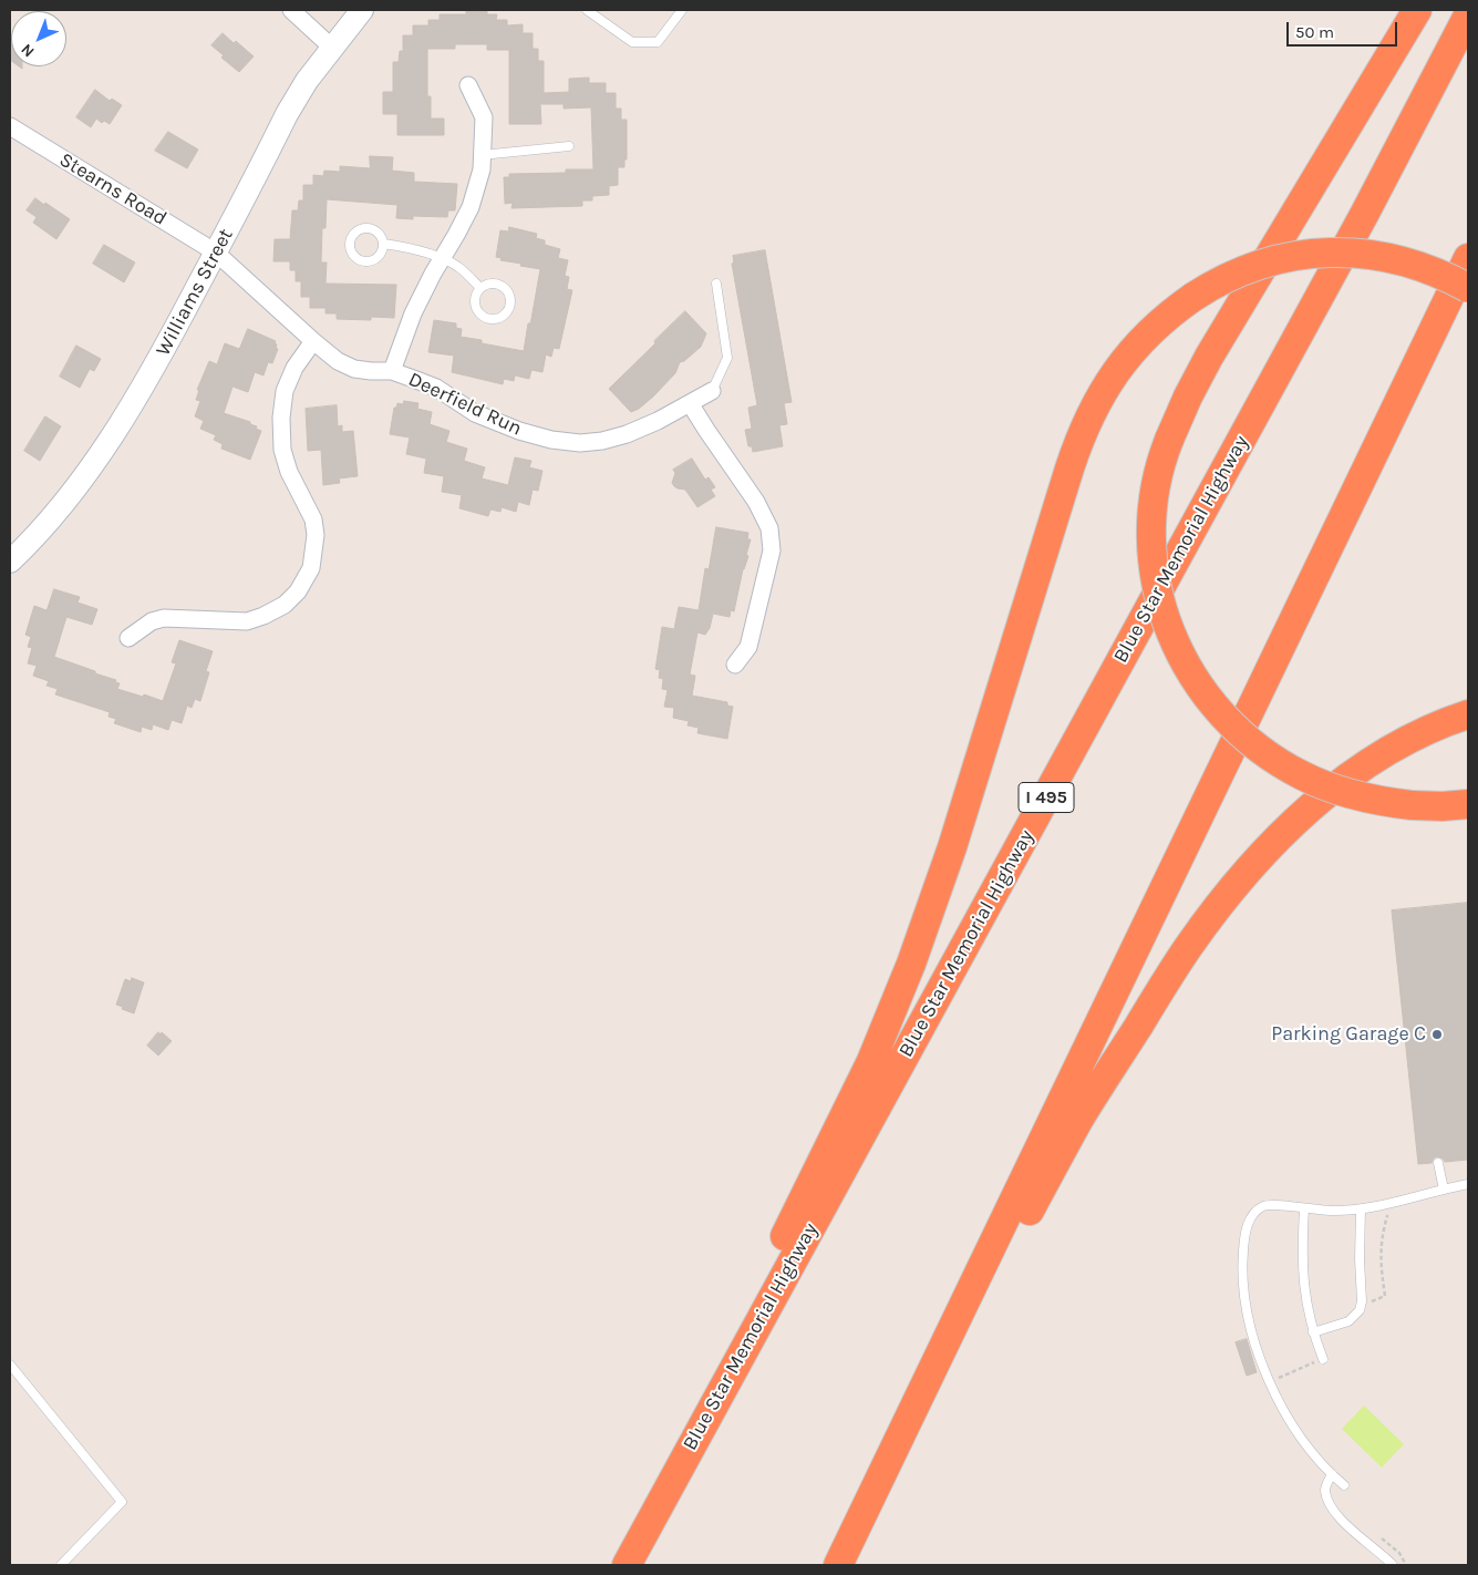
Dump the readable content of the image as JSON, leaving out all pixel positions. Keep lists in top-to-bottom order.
{
  "streets": {
    "highway": ["Blue Star Memorial Highway", "I 495"],
    "street": ["Stearns Road", "Williams Street", "Deerfield Run"]
  },
  "crossings": [
    ["Stearns Road", "Williams Street"],
    ["Stearns Road", "Deerfield Run"],
    ["Williams Street", "Deerfield Run"]
  ],
  "places": ["Parking Garage C"],
  "scale_bar": "50 m",
  "north": "bottom left"
}
